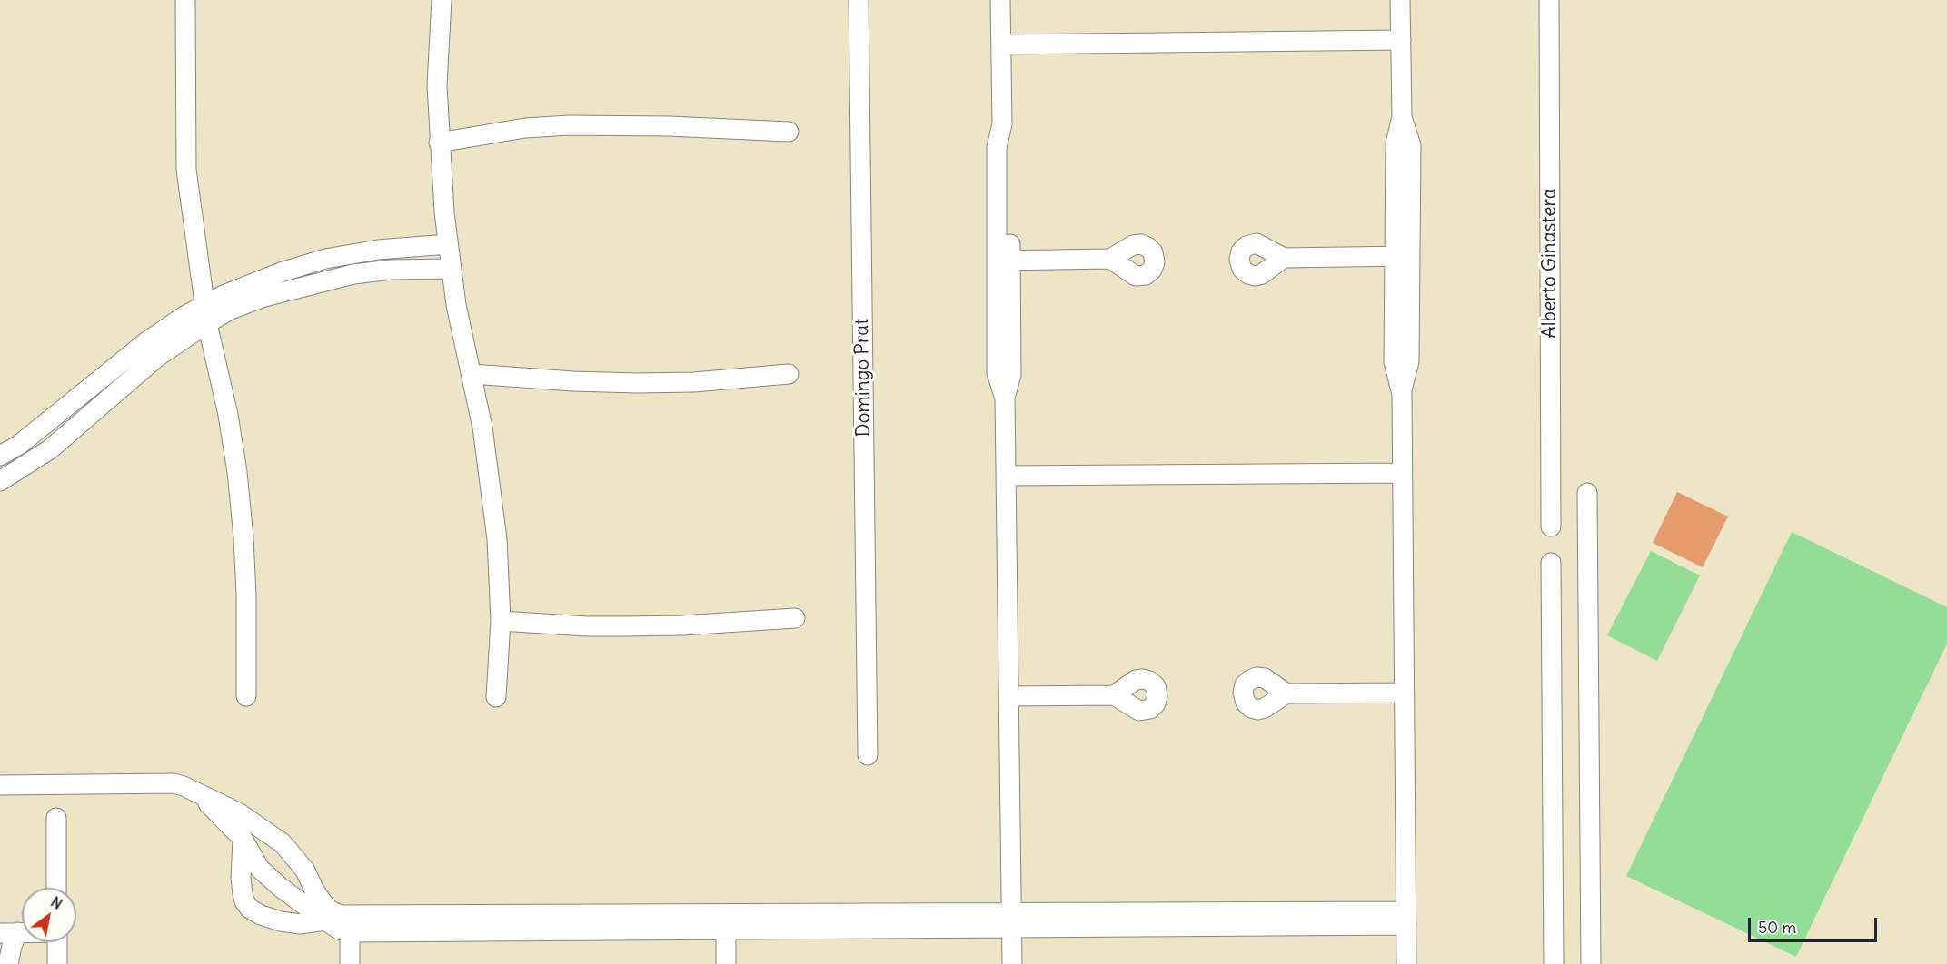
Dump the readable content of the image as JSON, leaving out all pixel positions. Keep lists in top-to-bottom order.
{
  "streets": {
    "street": ["Alberto Ginastera", "Domingo Prat"]
  },
  "scale_bar": "50 m",
  "north": "top right"
}
